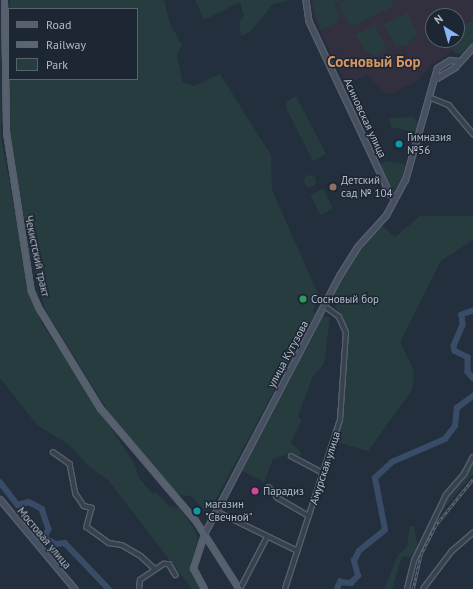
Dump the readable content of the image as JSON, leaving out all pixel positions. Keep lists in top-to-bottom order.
{
  "streets": {
    "main road": ["Чекистский тракт"],
    "street": [
      "Асиновская улица",
      "улица Кутузова",
      "Амурская улица",
      "Мостовая улица"
    ]
  },
  "crossings": [
    ["Асиновская улица", "улица Кутузова"],
    ["Чекистский тракт", "улица Кутузова"],
    ["улица Кутузова", "Амурская улица"]
  ],
  "districts": ["Сосновый Бор"],
  "places": [
    "Гимназия №56",
    "Детский сад № 104",
    "Сосновый бор",
    "Парадиз",
    "магазин \"Свечной\""
  ],
  "legend": ["Road", "Railway", "Park"],
  "north": "top left"
}
